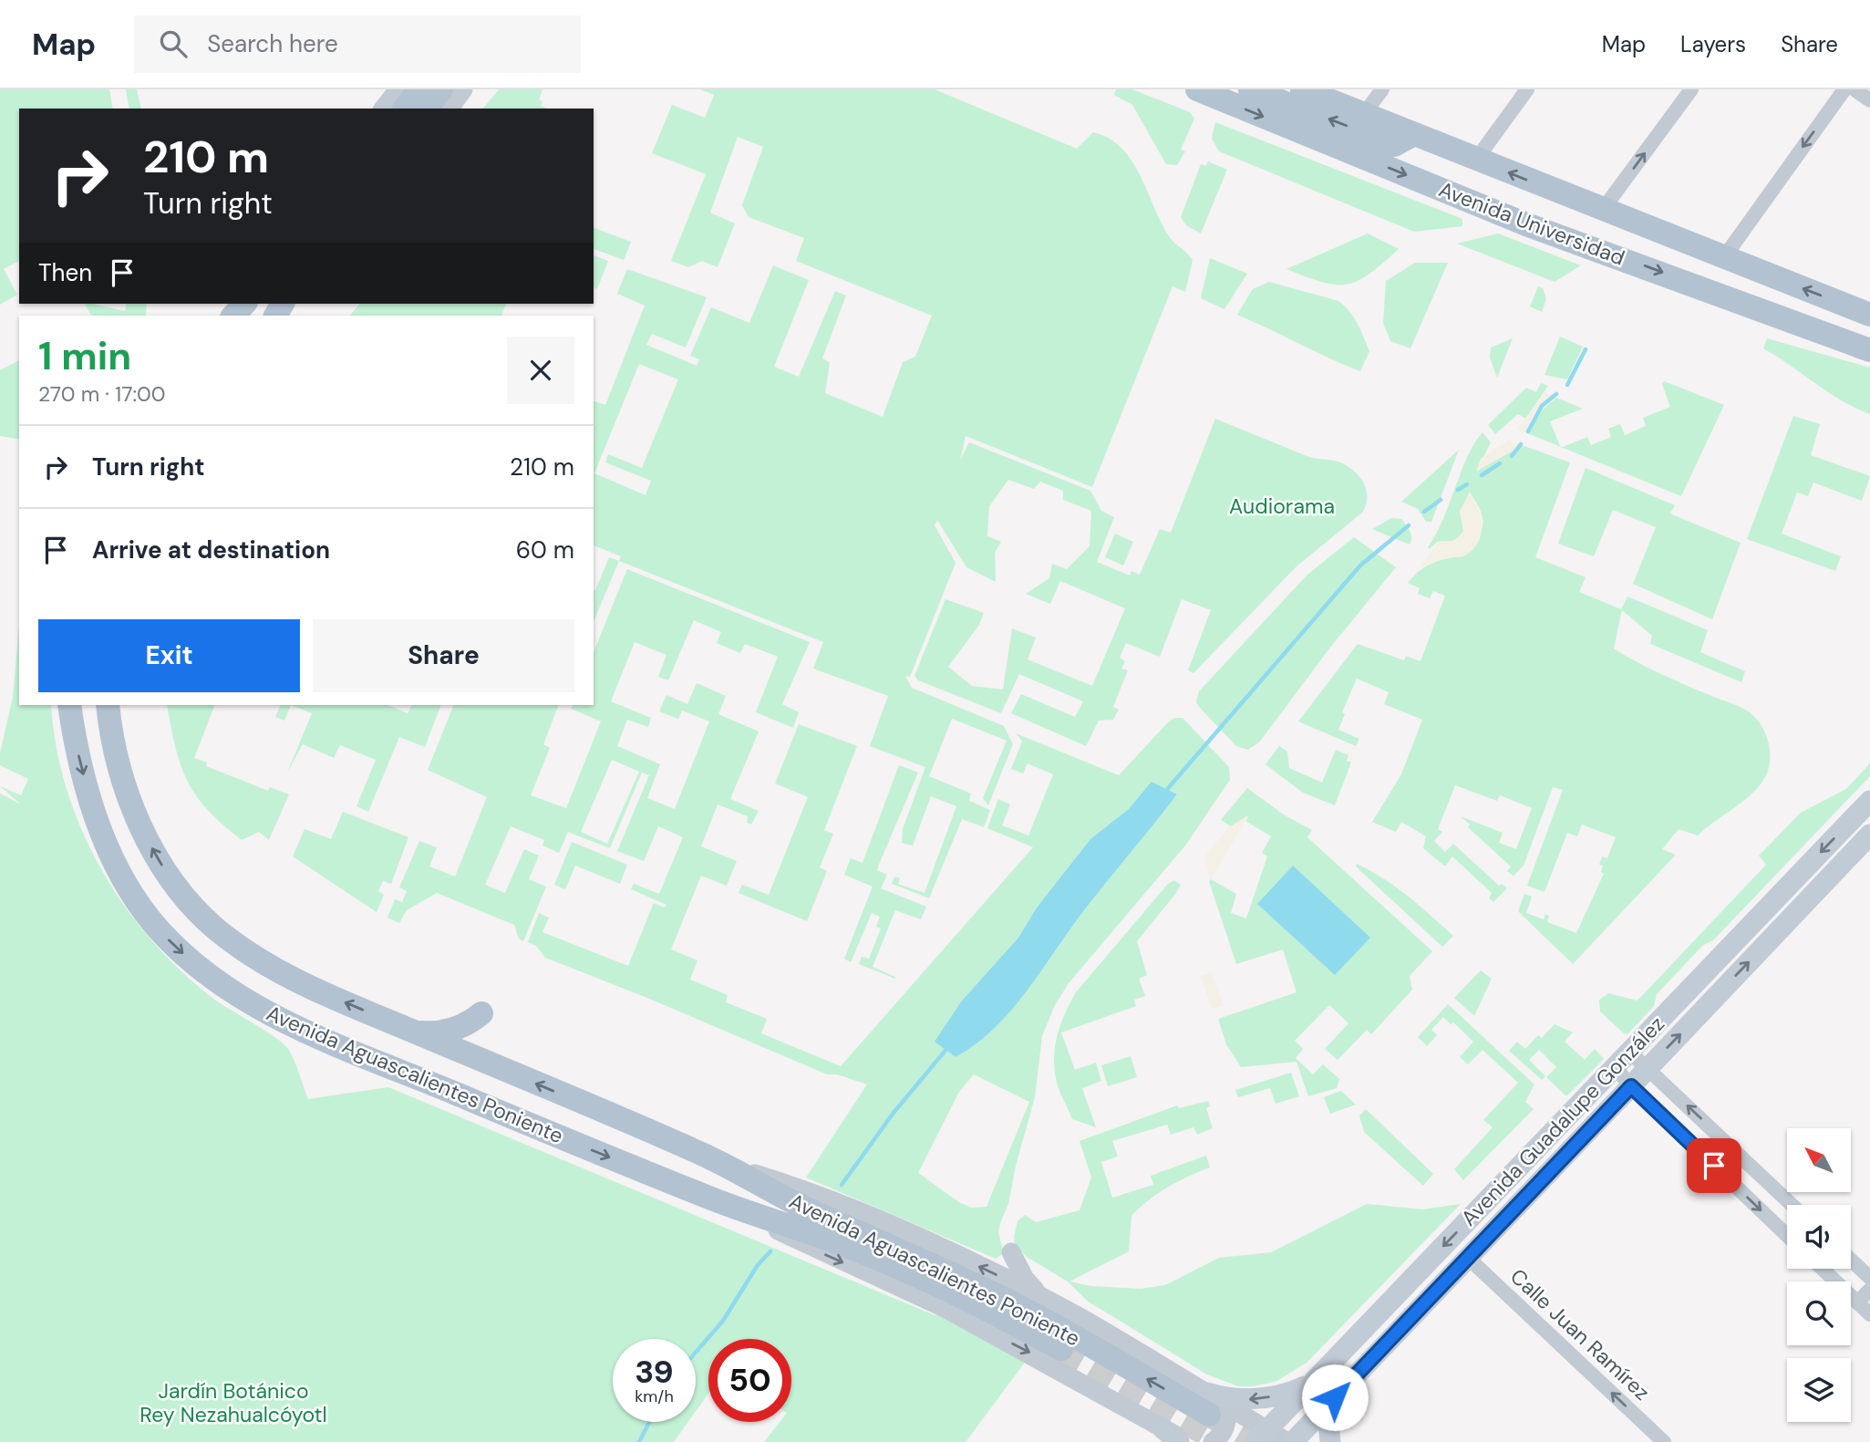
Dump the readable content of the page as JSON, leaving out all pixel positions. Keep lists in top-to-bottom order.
{
  "streets": {
    "main road": ["Avenida Universidad", "Avenida Aguascalientes Poniente", "Avenida Guadalupe González"],
    "street": ["Calle Juan Ramírez"]
  },
  "crossings": [
    ["Avenida Aguascalientes Poniente", "Avenida Guadalupe González"],
    ["Avenida Guadalupe González", "Calle Juan Ramírez"]
  ],
  "one_way": ["Calle Juan Ramírez"],
  "parks": ["Audiorama", "Jardín Botánico Rey Nezahualcóyotl"],
  "north": "top left",
  "page": {
    "header": "Map",
    "search": "Search here",
    "nav": ["Map", "Layers", "Share"],
    "turn": ["210 m", "Turn right"],
    "then": "Then",
    "heading": ["1 min", "270 m · 17:00"],
    "list": [
      {
        "name": "Turn right",
        "value": "210 m"
      },
      {
        "name": "Arrive at destination",
        "value": "60 m"
      }
    ],
    "buttons": ["Exit", "Share"],
    "speed": "39 km/h",
    "limit": "50"
  }
}
